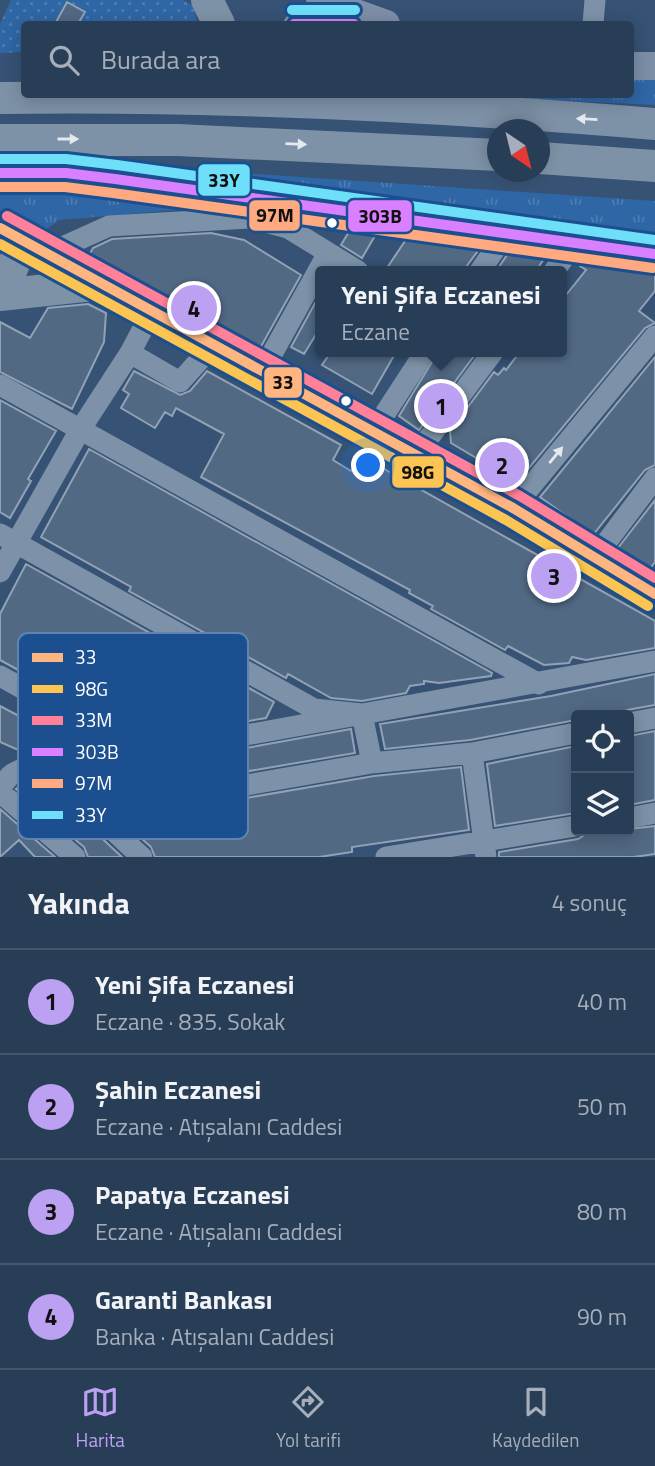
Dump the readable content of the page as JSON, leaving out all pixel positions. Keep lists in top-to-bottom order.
{
  "lines": [
    "transit line 33Y",
    "transit line 303B",
    "transit line 97M",
    "transit line 33M",
    "transit line 33",
    "transit line 98G"
  ],
  "legend": [
    "33",
    "98G",
    "33M",
    "303B",
    "97M",
    "33Y"
  ],
  "north": "bottom right",
  "page": {
    "search": "Burada ara",
    "popup": ["Yeni Şifa Eczanesi", "Eczane"],
    "pins": [
      "4",
      "1",
      "2",
      "3"
    ],
    "heading": ["Yakında", "4 sonuç"],
    "list": [
      {
        "mark": "1",
        "name": "Yeni Şifa Eczanesi",
        "note": "Eczane · 835. Sokak",
        "value": "40 m"
      },
      {
        "mark": "2",
        "name": "Şahin Eczanesi",
        "note": "Eczane · Atışalanı Caddesi",
        "value": "50 m"
      },
      {
        "mark": "3",
        "name": "Papatya Eczanesi",
        "note": "Eczane · Atışalanı Caddesi",
        "value": "80 m"
      },
      {
        "mark": "4",
        "name": "Garanti Bankası",
        "note": "Banka · Atışalanı Caddesi",
        "value": "90 m"
      }
    ],
    "nav": ["Harita", "Yol tarifi", "Kaydedilen"]
  }
}
